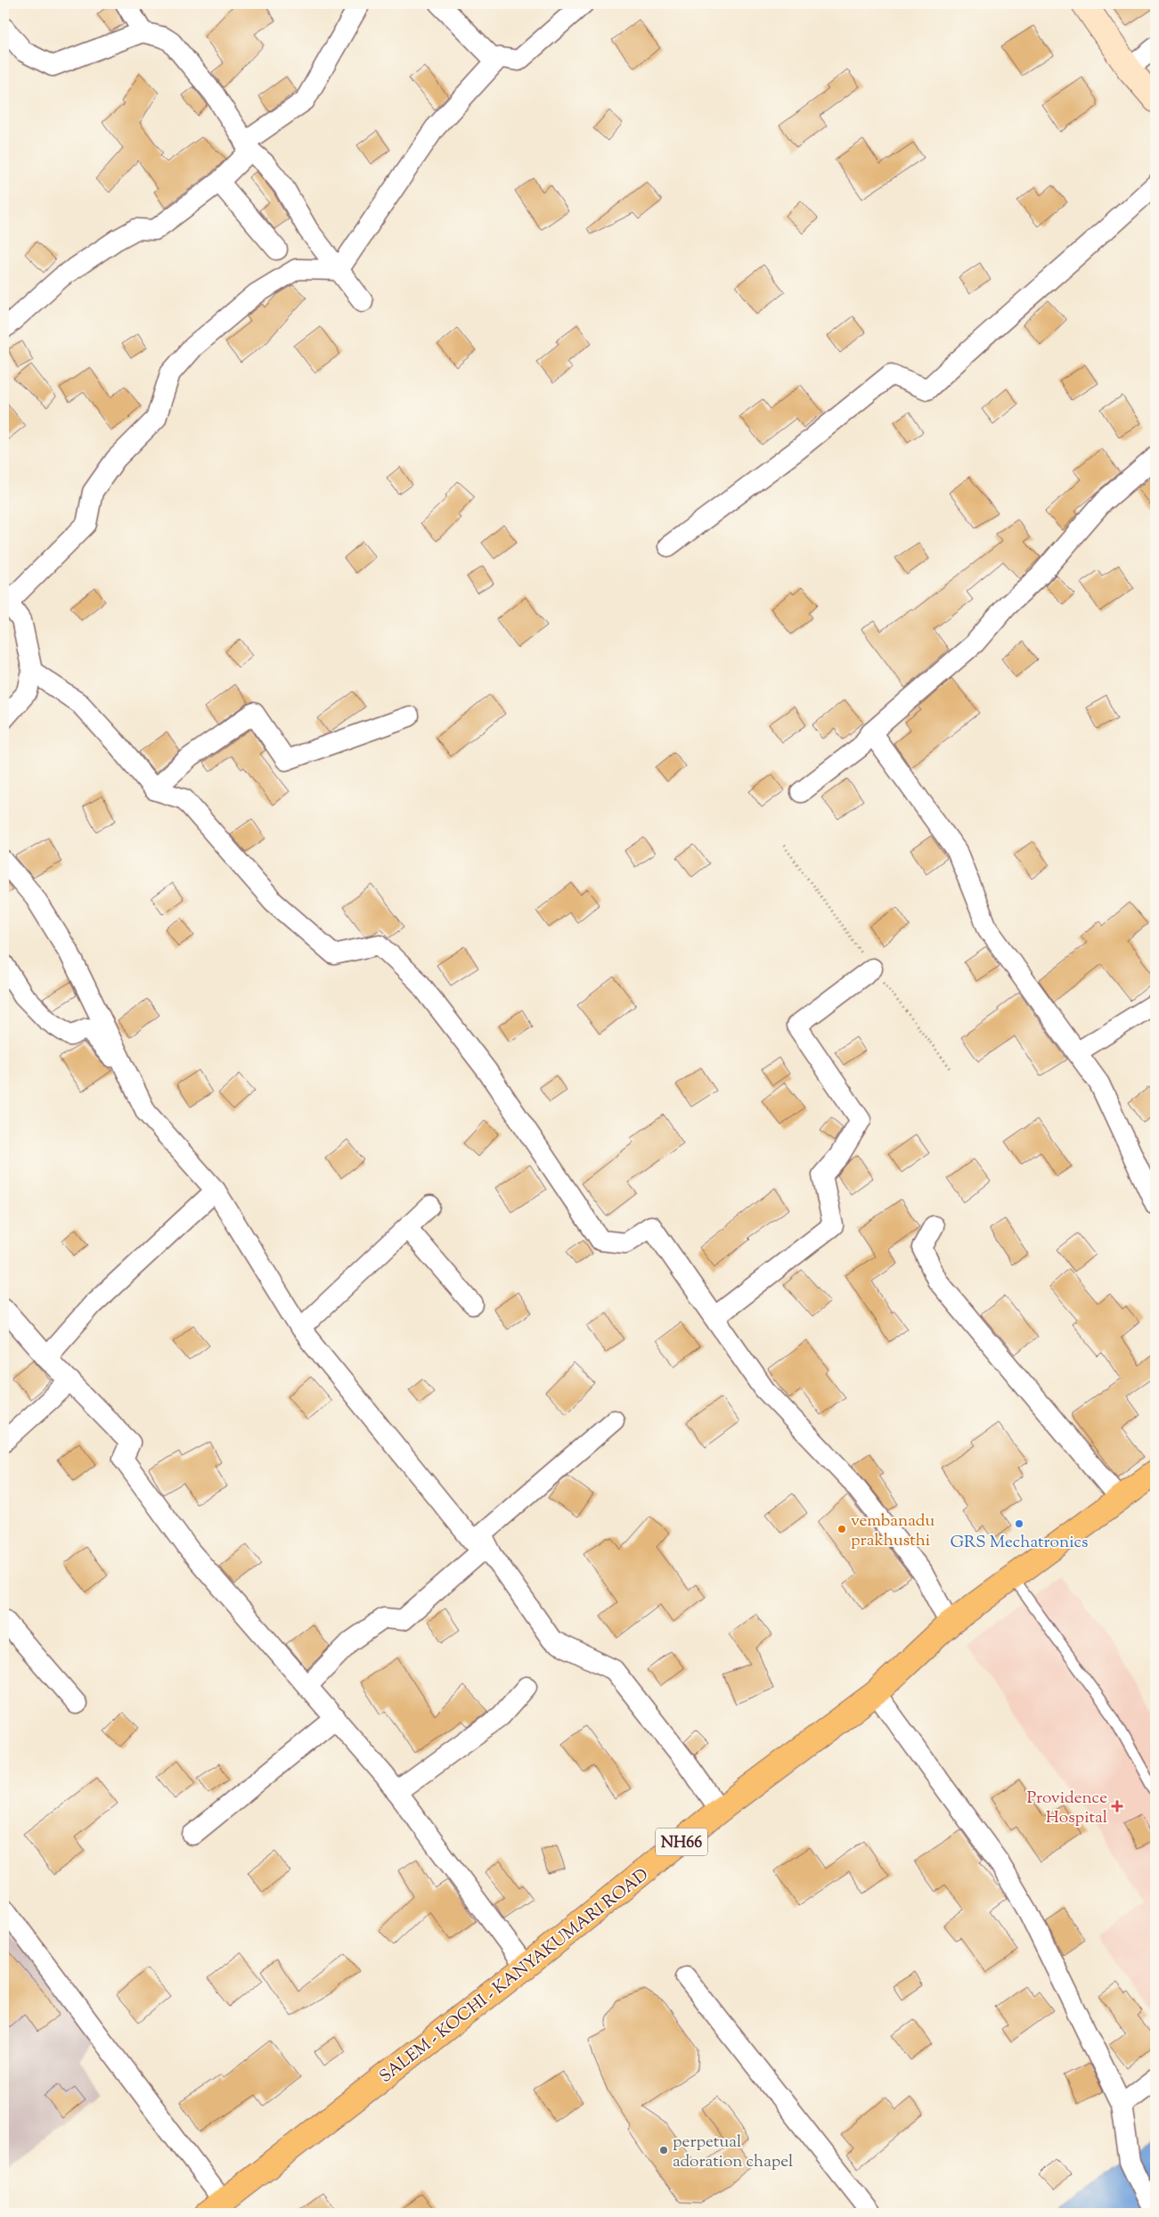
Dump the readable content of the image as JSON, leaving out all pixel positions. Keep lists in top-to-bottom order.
{
  "streets": {
    "highway": ["NH66", "SALEM - KOCHI - KANYAKUMARI ROAD"]
  },
  "places": {
    "other": ["GRS Mechatronics", "vembanadu prakhusthi", "perpetual adoration chapel"],
    "health": ["Providence Hospital"]
  }
}
